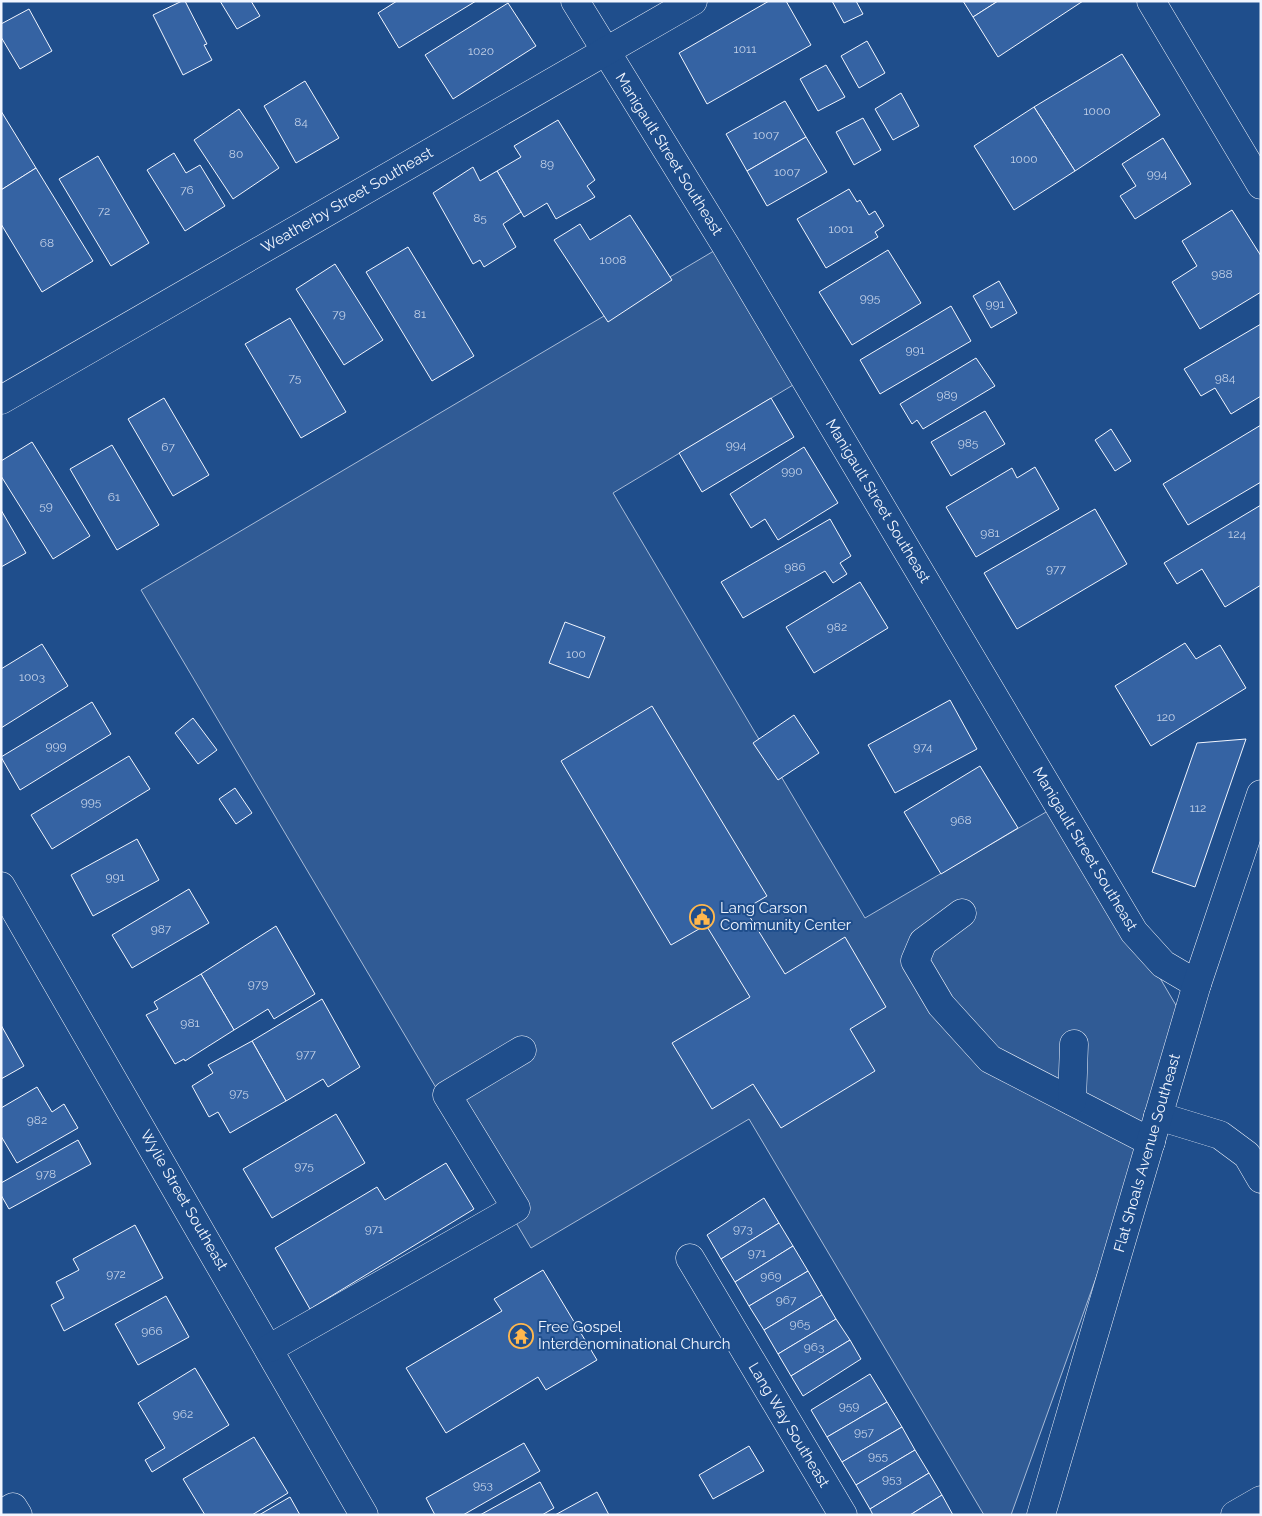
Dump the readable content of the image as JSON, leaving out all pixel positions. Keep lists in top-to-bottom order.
{
  "streets": {
    "street": [
      "Manigault Street Southeast",
      "Weatherby Street Southeast",
      "Flat Shoals Avenue Southeast",
      "Wylie Street Southeast",
      "Lang Way Southeast"
    ]
  },
  "crossings": [
    ["Manigault Street Southeast", "Weatherby Street Southeast"],
    ["Manigault Street Southeast", "Flat Shoals Avenue Southeast"]
  ],
  "places": {
    "public building": ["Lang Carson Community Center"],
    "temple": ["Free Gospel Interdenominational Church"]
  },
  "house_numbers": [
    "1011",
    "1020",
    "1000",
    "84",
    "1007",
    "80",
    "1000",
    "89",
    "1007",
    "994",
    "76",
    "72",
    "85",
    "1001",
    "68",
    "1008",
    "988",
    "995",
    "991",
    "79",
    "81",
    "991",
    "75",
    "984",
    "989",
    "985",
    "994",
    "67",
    "990",
    "61",
    "59",
    "981",
    "124",
    "986",
    "977",
    "982",
    "100",
    "1003",
    "120",
    "999",
    "974",
    "995",
    "112",
    "968",
    "991",
    "987",
    "979",
    "981",
    "977",
    "975",
    "982",
    "975",
    "978",
    "971",
    "973",
    "971",
    "972",
    "969",
    "967",
    "965",
    "966",
    "963",
    "959",
    "962",
    "957",
    "955",
    "953",
    "953"
  ]
}
